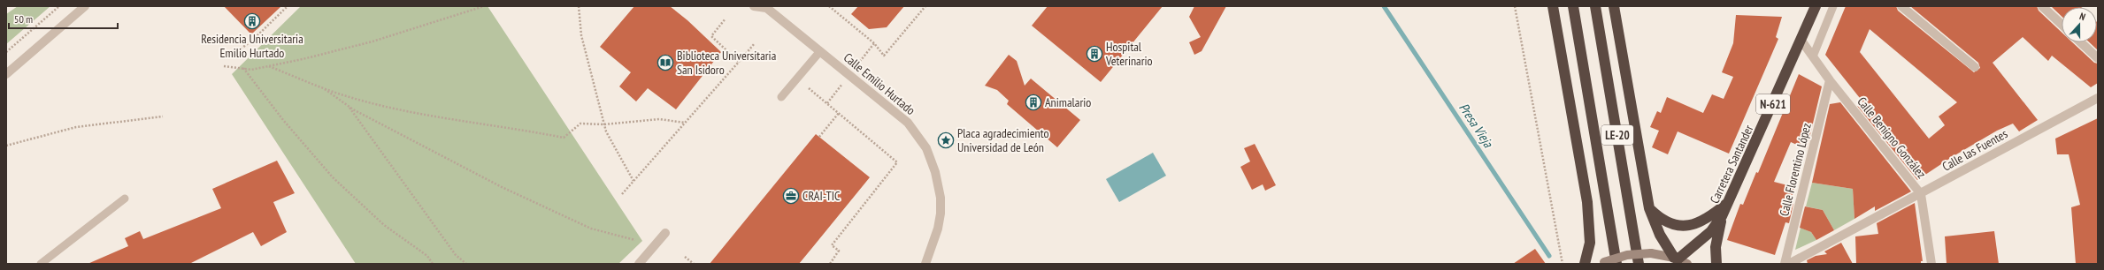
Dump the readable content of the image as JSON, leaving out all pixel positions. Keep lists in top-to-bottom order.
{
  "streets": {
    "highway": ["N-621", "LE-20", "Carretera Santander"],
    "street": [
      "Calle Emilio Hurtado",
      "Calle Benigno González",
      "Calle las Fuentes",
      "Calle Florentino López"
    ]
  },
  "crossings": [
    ["N-621", "Carretera Santander"],
    ["Calle Benigno González", "Calle las Fuentes"],
    ["Calle Benigno González", "Carretera Santander"],
    ["Calle Benigno González", "Calle Florentino López"]
  ],
  "water": ["Presa Vieja"],
  "places": {
    "building": ["Residencia Universitaria Emilio Hurtado", "Hospital Veterinario", "Animalario"],
    "library": ["Biblioteca Universitaria San Isidoro"],
    "place": ["Placa agradecimiento Universidad de León"],
    "office": ["CRAI-TIC"]
  },
  "scale_bar": "50 m",
  "north": "top"
}
